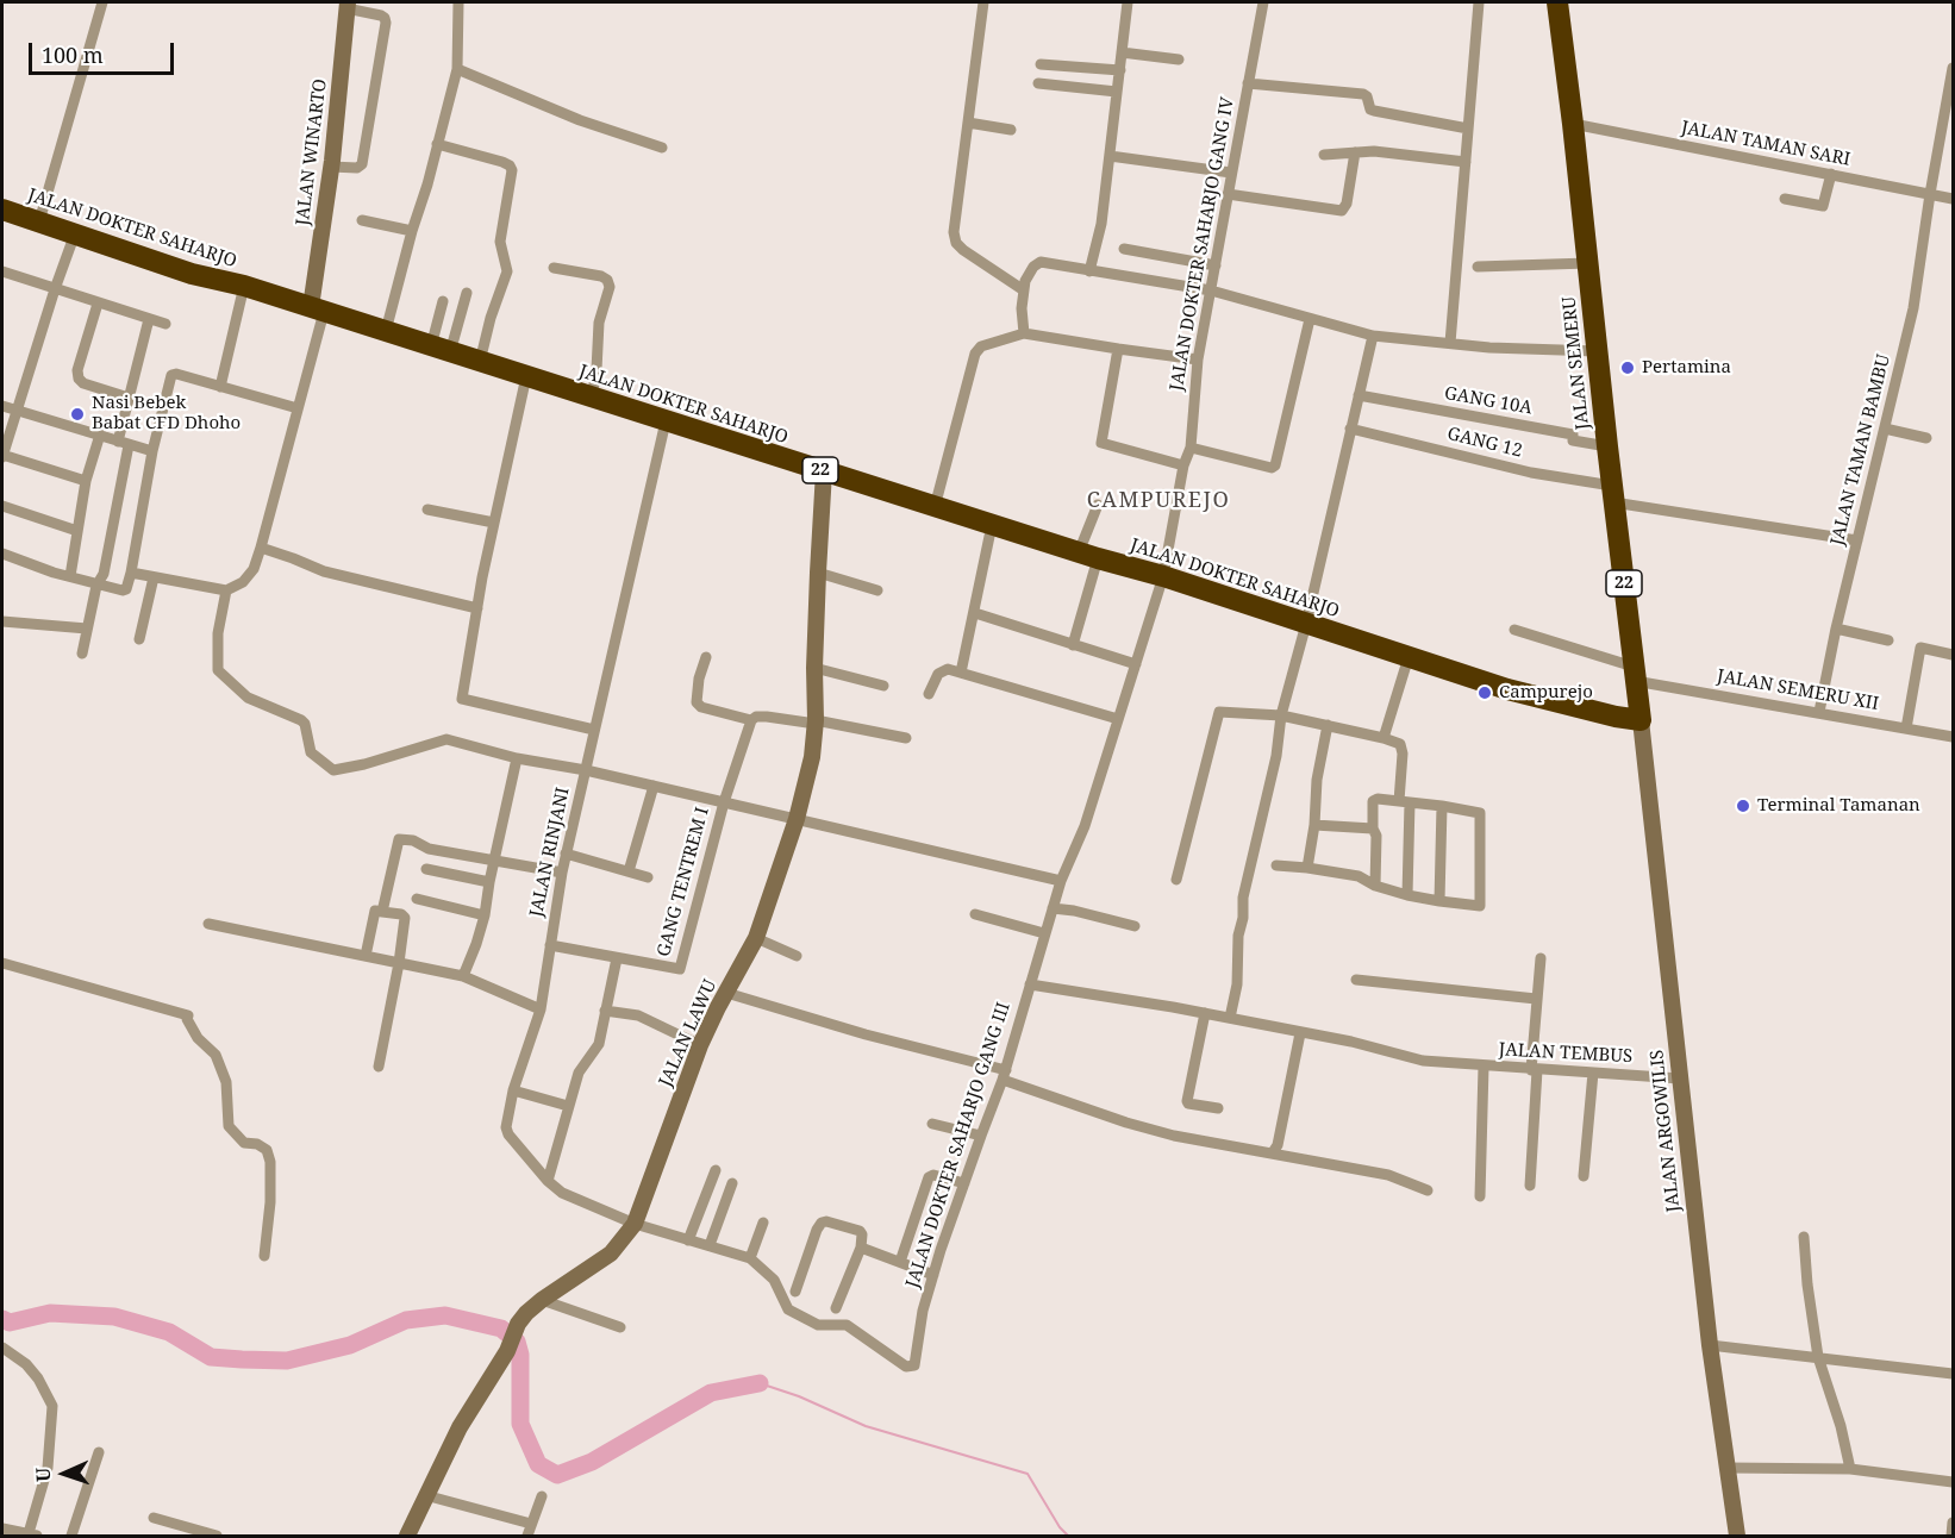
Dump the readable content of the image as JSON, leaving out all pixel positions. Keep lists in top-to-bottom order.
{
  "streets": {
    "highway": ["JALAN DOKTER SAHARJO", "JALAN SEMERU", "22"],
    "street": [
      "JALAN TAMAN SARI",
      "JALAN WINARTO",
      "JALAN DOKTER SAHARJO GANG IV",
      "GANG 10A",
      "GANG 12",
      "JALAN TAMAN BAMBU",
      "JALAN SEMERU XII",
      "JALAN RINJANI",
      "GANG TENTREM I",
      "JALAN LAWU",
      "JALAN TEMBUS",
      "JALAN ARGOWILIS",
      "JALAN DOKTER SAHARJO GANG III"
    ]
  },
  "crossings": [
    ["JALAN TAMAN SARI", "JALAN SEMERU"],
    ["JALAN TAMAN SARI", "JALAN TAMAN BAMBU"],
    ["JALAN WINARTO", "JALAN DOKTER SAHARJO"],
    ["JALAN DOKTER SAHARJO", "JALAN DOKTER SAHARJO GANG IV"],
    ["JALAN DOKTER SAHARJO", "JALAN SEMERU"],
    ["JALAN DOKTER SAHARJO", "JALAN RINJANI"],
    ["JALAN DOKTER SAHARJO", "JALAN LAWU"],
    ["JALAN DOKTER SAHARJO", "JALAN ARGOWILIS"],
    ["JALAN DOKTER SAHARJO", "JALAN DOKTER SAHARJO GANG III"],
    ["JALAN DOKTER SAHARJO GANG IV", "JALAN DOKTER SAHARJO GANG III"],
    ["JALAN SEMERU", "GANG 10A"],
    ["JALAN SEMERU", "GANG 12"],
    ["JALAN SEMERU", "JALAN SEMERU XII"],
    ["JALAN SEMERU", "JALAN ARGOWILIS"],
    ["GANG 12", "JALAN TAMAN BAMBU"],
    ["JALAN TAMAN BAMBU", "JALAN SEMERU XII"],
    ["JALAN RINJANI", "GANG TENTREM I"],
    ["JALAN RINJANI", "JALAN LAWU"],
    ["JALAN RINJANI", "JALAN DOKTER SAHARJO GANG III"],
    ["JALAN TEMBUS", "JALAN ARGOWILIS"],
    ["JALAN TEMBUS", "JALAN DOKTER SAHARJO GANG III"]
  ],
  "districts": ["CAMPUREJO"],
  "places": [
    "Pertamina",
    "Nasi Bebek Babat CFD Dhoho",
    "Campurejo",
    "Terminal Tamanan"
  ],
  "scale_bar": "100 m",
  "north": "left"
}
